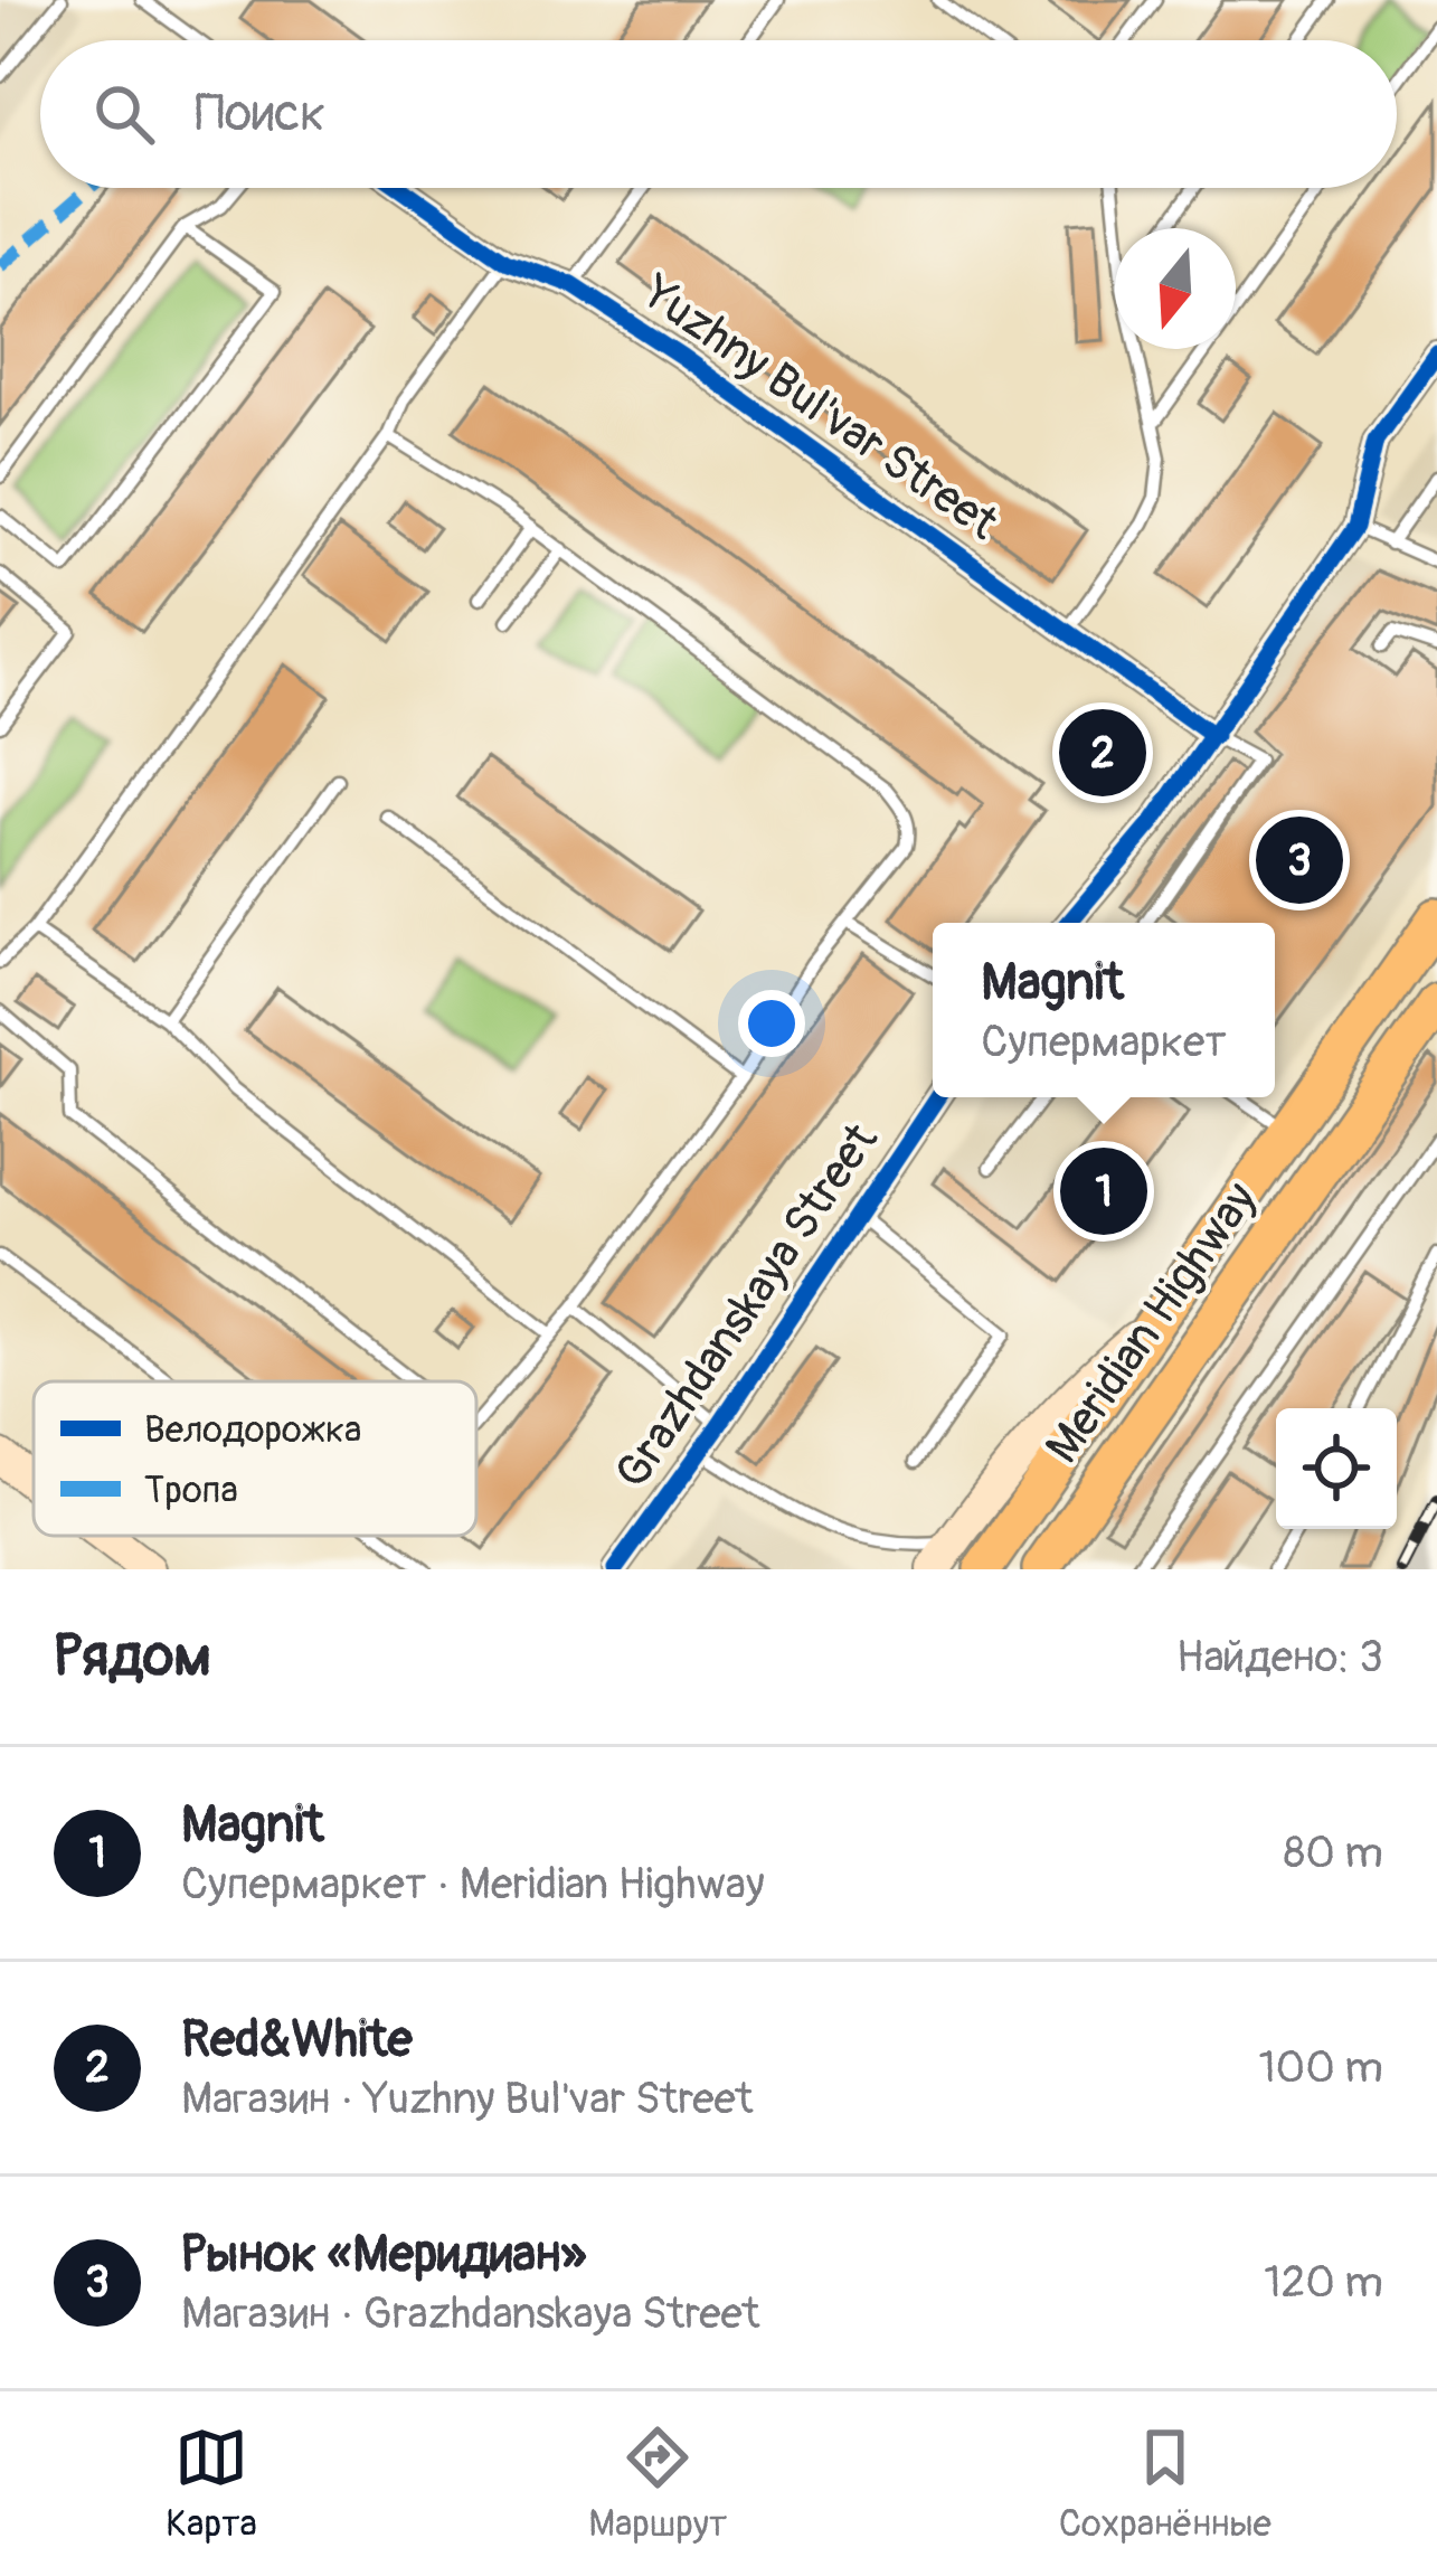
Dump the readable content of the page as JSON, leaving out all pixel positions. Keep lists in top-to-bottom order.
{
  "streets": {
    "main road": ["Meridian Highway"],
    "street": ["Yuzhny Bul'var Street", "Grazhdanskaya Street"]
  },
  "legend": ["Велодорожка", "Тропа"],
  "north": "bottom",
  "page": {
    "search": "Поиск",
    "pins": ["2", "3", "1"],
    "popup": ["Magnit", "Супермаркет"],
    "heading": ["Рядом", "Найдено: 3"],
    "list": [
      {
        "mark": "1",
        "name": "Magnit",
        "note": "Супермаркет · Meridian Highway",
        "value": "80 m"
      },
      {
        "mark": "2",
        "name": "Red&White",
        "note": "Магазин · Yuzhny Bul'var Street",
        "value": "100 m"
      },
      {
        "mark": "3",
        "name": "Рынок «Меридиан»",
        "note": "Магазин · Grazhdanskaya Street",
        "value": "120 m"
      }
    ],
    "nav": ["Карта", "Маршрут", "Сохранённые"]
  }
}
